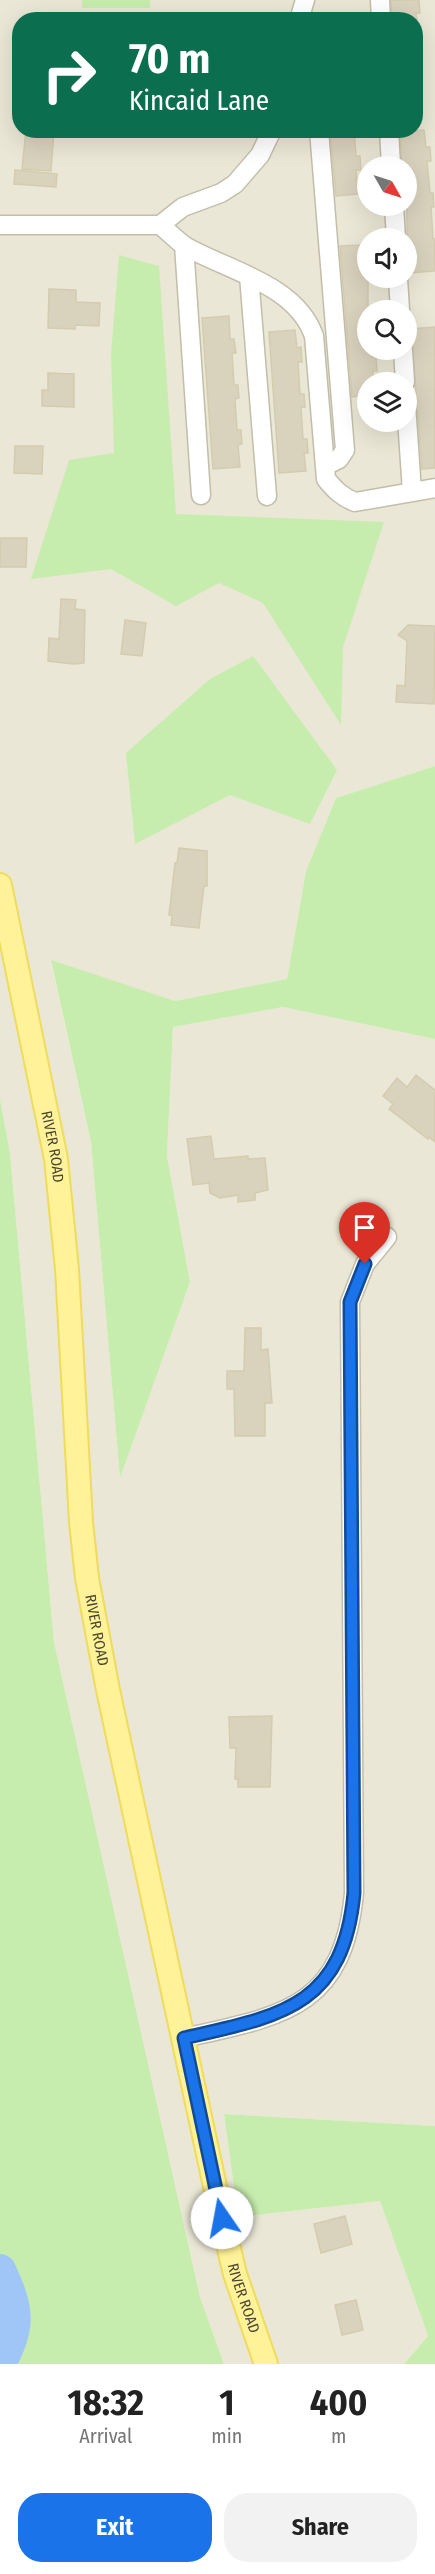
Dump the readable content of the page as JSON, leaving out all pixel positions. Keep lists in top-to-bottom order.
{
  "streets": {
    "main road": ["RIVER ROAD"]
  },
  "north": "bottom right",
  "page": {
    "turn": ["70 m", "Kincaid Lane"],
    "eta": [
      "18:32",
      "Arrival",
      "1",
      "min",
      "400",
      "m"
    ],
    "buttons": ["Exit", "Share"]
  }
}
